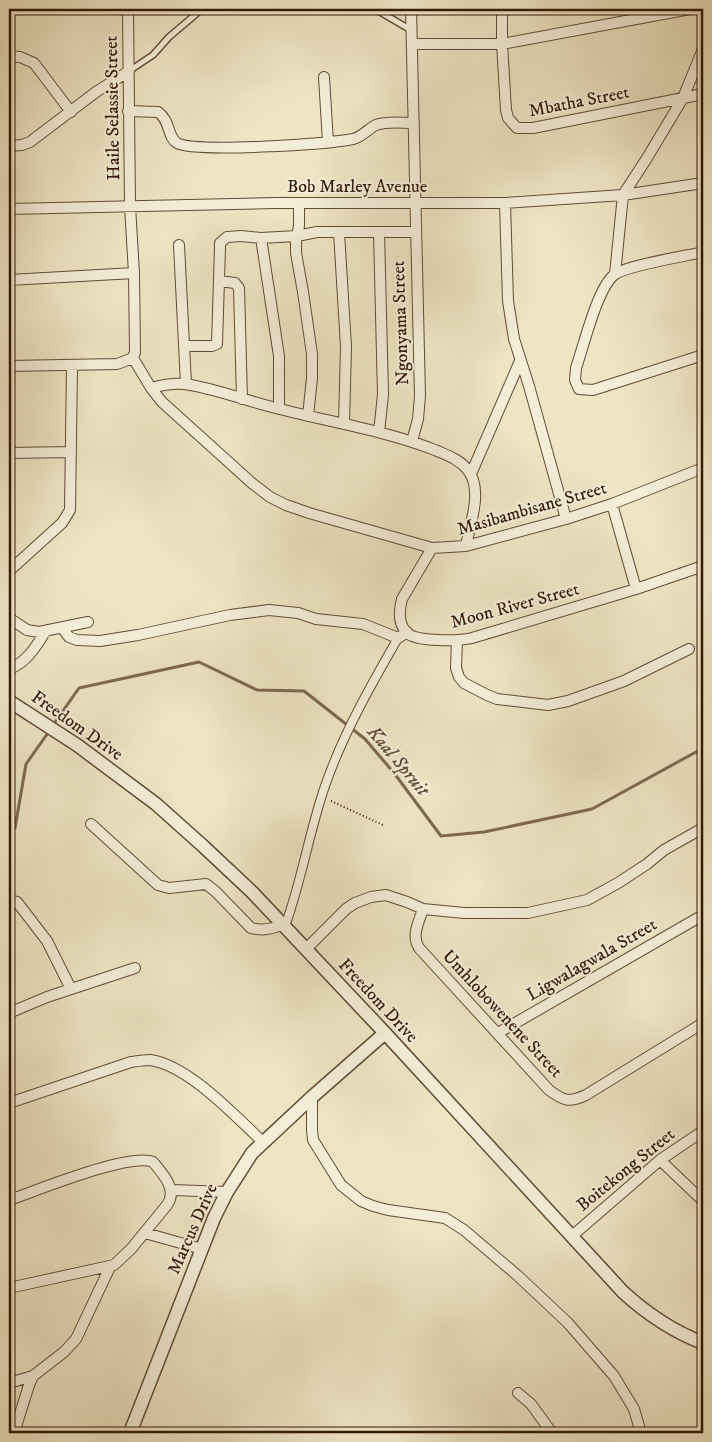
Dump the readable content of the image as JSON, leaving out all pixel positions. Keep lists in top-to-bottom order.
{
  "streets": {
    "street": [
      "Mbatha Street",
      "Haile Selassie Street",
      "Bob Marley Avenue",
      "Ngonyama Street",
      "Masibambisane Street",
      "Moon River Street",
      "Freedom Drive",
      "Ligwalagwala Street",
      "Umhlobowenene Street",
      "Boitekong Street",
      "Marcus Drive"
    ]
  },
  "crossings": [
    ["Haile Selassie Street", "Bob Marley Avenue"],
    ["Bob Marley Avenue", "Ngonyama Street"],
    ["Freedom Drive", "Boitekong Street"],
    ["Freedom Drive", "Marcus Drive"],
    ["Ligwalagwala Street", "Umhlobowenene Street"]
  ],
  "water": ["Kaal Spruit"]
}
